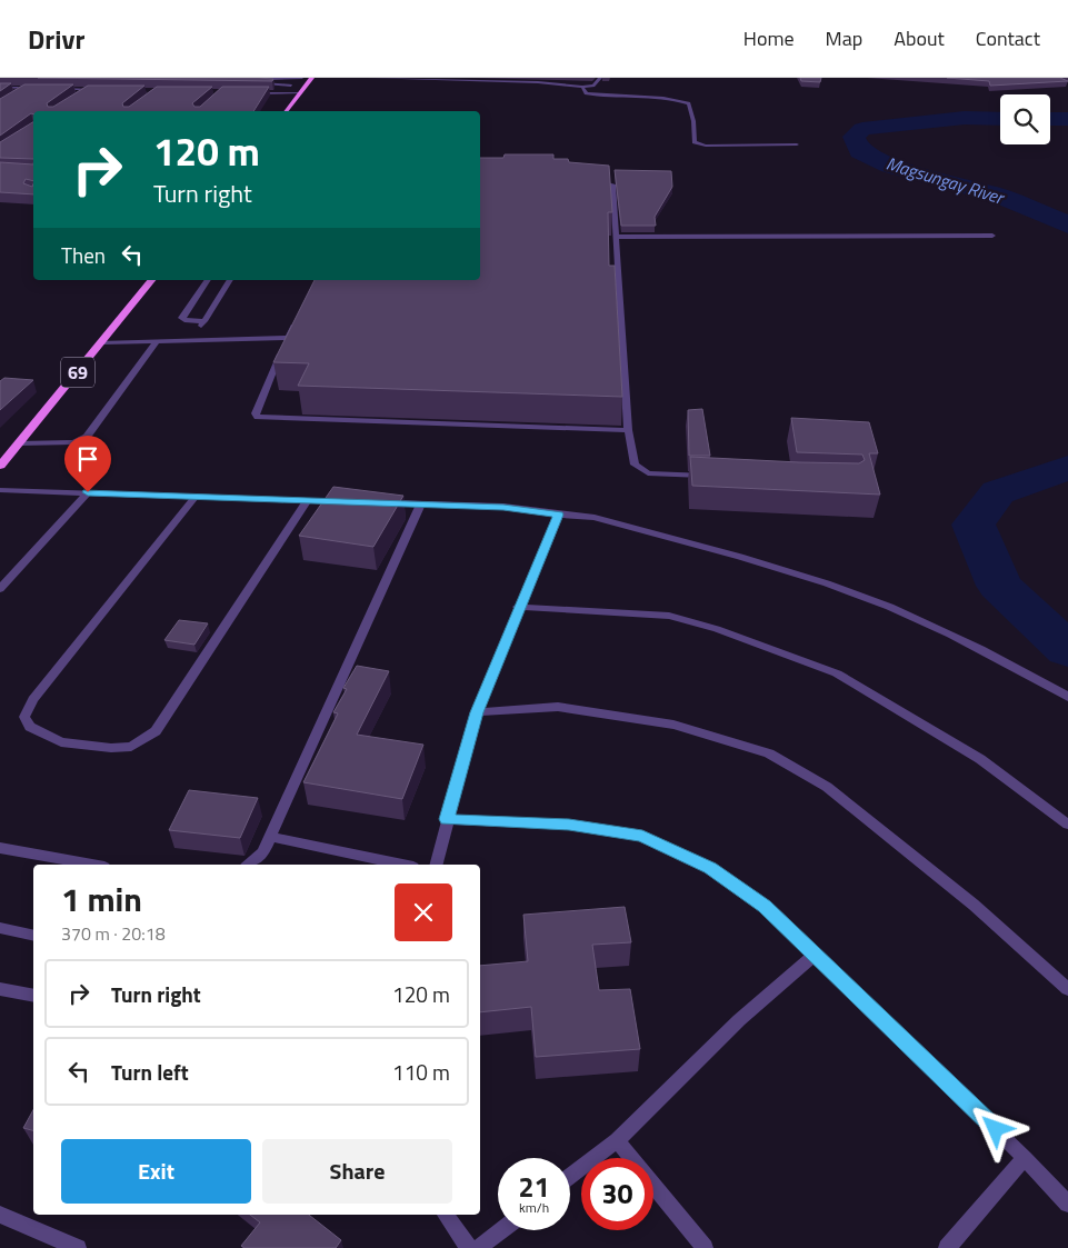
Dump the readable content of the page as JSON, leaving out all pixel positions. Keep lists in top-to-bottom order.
{
  "streets": {
    "main road": ["69"]
  },
  "water": ["Magsungay River"],
  "page": {
    "header": "Drivr",
    "nav": [
      "Home",
      "Map",
      "About",
      "Contact"
    ],
    "turn": ["120 m", "Turn right"],
    "then": "Then",
    "heading": ["1 min", "370 m · 20:18"],
    "list": [
      {
        "name": "Turn right",
        "value": "120 m"
      },
      {
        "name": "Turn left",
        "value": "110 m"
      }
    ],
    "buttons": ["Exit", "Share"],
    "speed": "21 km/h",
    "limit": "30"
  }
}
